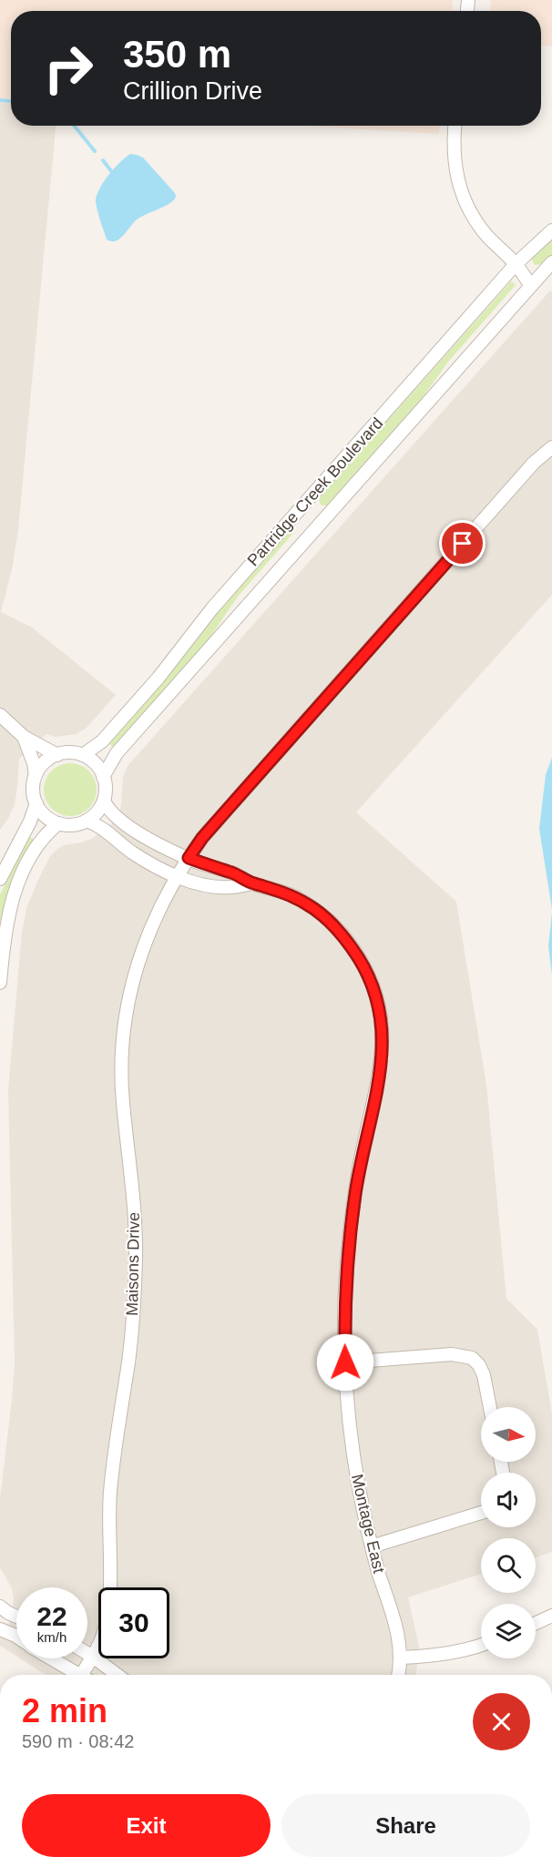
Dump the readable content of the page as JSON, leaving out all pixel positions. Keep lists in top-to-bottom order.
{
  "streets": {
    "street": ["Partridge Creek Boulevard", "Maisons Drive", "Montage East"]
  },
  "north": "right",
  "page": {
    "turn": ["350 m", "Crillion Drive"],
    "speed": "22 km/h",
    "limit": "30",
    "heading": ["2 min", "590 m · 08:42"],
    "buttons": ["Exit", "Share"]
  }
}
